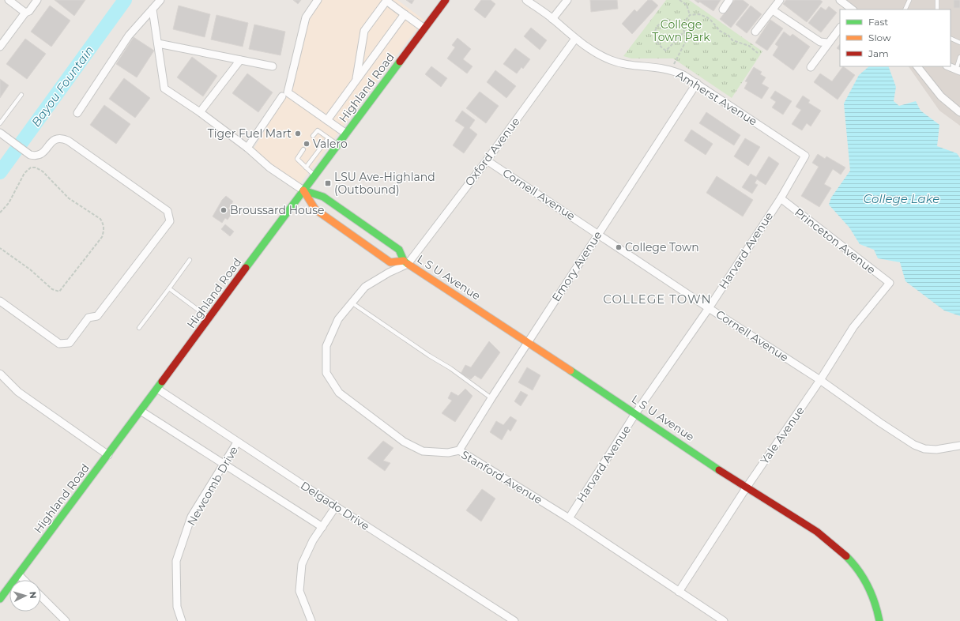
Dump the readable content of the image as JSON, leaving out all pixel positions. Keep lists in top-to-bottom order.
{
  "streets": {
    "street": [
      "Highland Road",
      "Amherst Avenue",
      "Oxford Avenue",
      "Cornell Avenue",
      "Princeton Avenue",
      "Harvard Avenue",
      "Emory Avenue",
      "L S U Avenue",
      "Yale Avenue",
      "Stanford Avenue",
      "Newcomb Drive",
      "Delgado Drive"
    ]
  },
  "crossings": [
    ["Highland Road", "L S U Avenue"],
    ["Highland Road", "Delgado Drive"],
    ["Amherst Avenue", "Oxford Avenue"],
    ["Amherst Avenue", "Harvard Avenue"],
    ["Amherst Avenue", "Emory Avenue"],
    ["Oxford Avenue", "Cornell Avenue"],
    ["Oxford Avenue", "L S U Avenue"],
    ["Oxford Avenue", "Stanford Avenue"],
    ["Cornell Avenue", "Harvard Avenue"],
    ["Cornell Avenue", "Emory Avenue"],
    ["Cornell Avenue", "Yale Avenue"],
    ["Princeton Avenue", "Harvard Avenue"],
    ["Princeton Avenue", "Yale Avenue"],
    ["Harvard Avenue", "L S U Avenue"],
    ["Harvard Avenue", "Stanford Avenue"],
    ["Emory Avenue", "L S U Avenue"],
    ["Emory Avenue", "Stanford Avenue"],
    ["L S U Avenue", "Yale Avenue"],
    ["L S U Avenue", "Stanford Avenue"],
    ["Yale Avenue", "Stanford Avenue"],
    ["Newcomb Drive", "Delgado Drive"]
  ],
  "districts": ["COLLEGE TOWN"],
  "water": ["Bayou Fountain", "College Lake"],
  "parks": ["College Town Park"],
  "places": {
    "other": [
      "Tiger Fuel Mart",
      "Valero",
      "Broussard House",
      "College Town"
    ],
    "transit": ["LSU Ave-Highland (Outbound)"]
  },
  "legend": ["Fast", "Slow", "Jam"],
  "north": "right"
}
